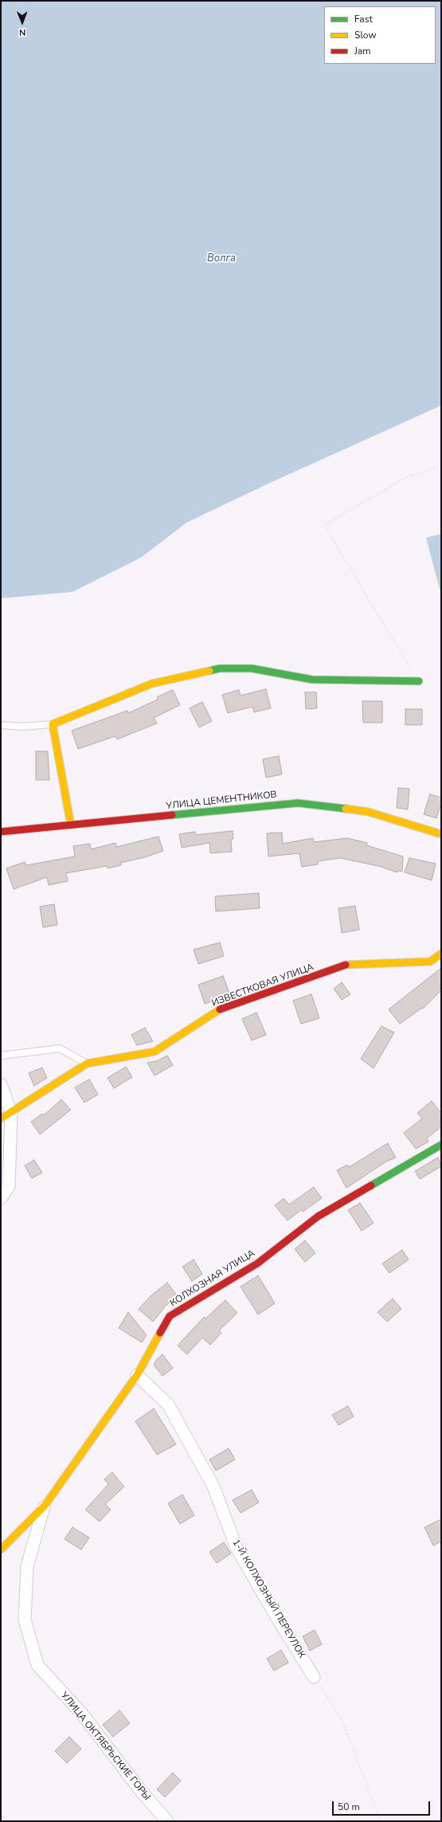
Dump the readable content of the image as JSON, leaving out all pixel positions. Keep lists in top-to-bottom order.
{
  "streets": {
    "street": [
      "УЛИЦА ЦЕМЕНТНИКОВ",
      "ИЗВЕСТКОВАЯ УЛИЦА",
      "КОЛХОЗНАЯ УЛИЦА",
      "1-Й КОЛХОЗНЫЙ ПЕРЕУЛОК",
      "УЛИЦА ОКТЯБРЬСКИЕ ГОРЫ"
    ]
  },
  "crossings": [
    ["КОЛХОЗНАЯ УЛИЦА", "1-Й КОЛХОЗНЫЙ ПЕРЕУЛОК"],
    ["КОЛХОЗНАЯ УЛИЦА", "УЛИЦА ОКТЯБРЬСКИЕ ГОРЫ"]
  ],
  "water": ["Волга"],
  "legend": ["Fast", "Slow", "Jam"],
  "scale_bar": "50 m",
  "north": "bottom"
}
